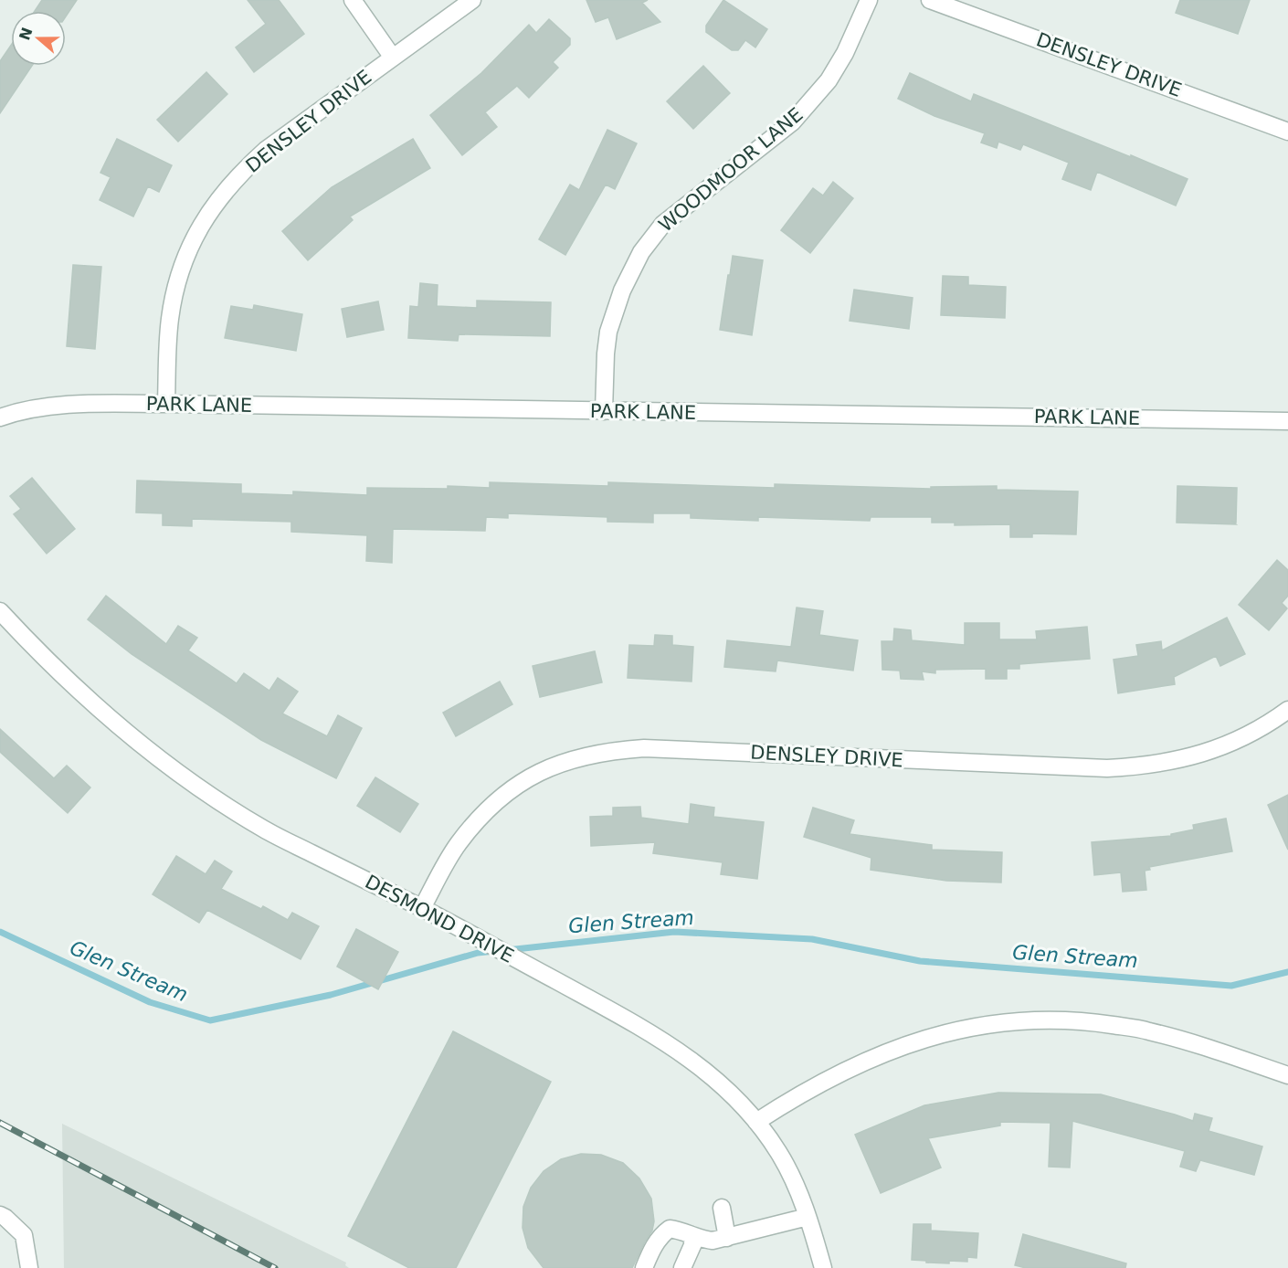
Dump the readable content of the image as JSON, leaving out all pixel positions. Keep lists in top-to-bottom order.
{
  "streets": {
    "street": [
      "DENSLEY DRIVE",
      "WOODMOOR LANE",
      "PARK LANE",
      "DESMOND DRIVE"
    ]
  },
  "crossings": [
    ["DENSLEY DRIVE", "PARK LANE"],
    ["DENSLEY DRIVE", "DESMOND DRIVE"],
    ["WOODMOOR LANE", "PARK LANE"]
  ],
  "water": ["Glen Stream"],
  "north": "left"
}
